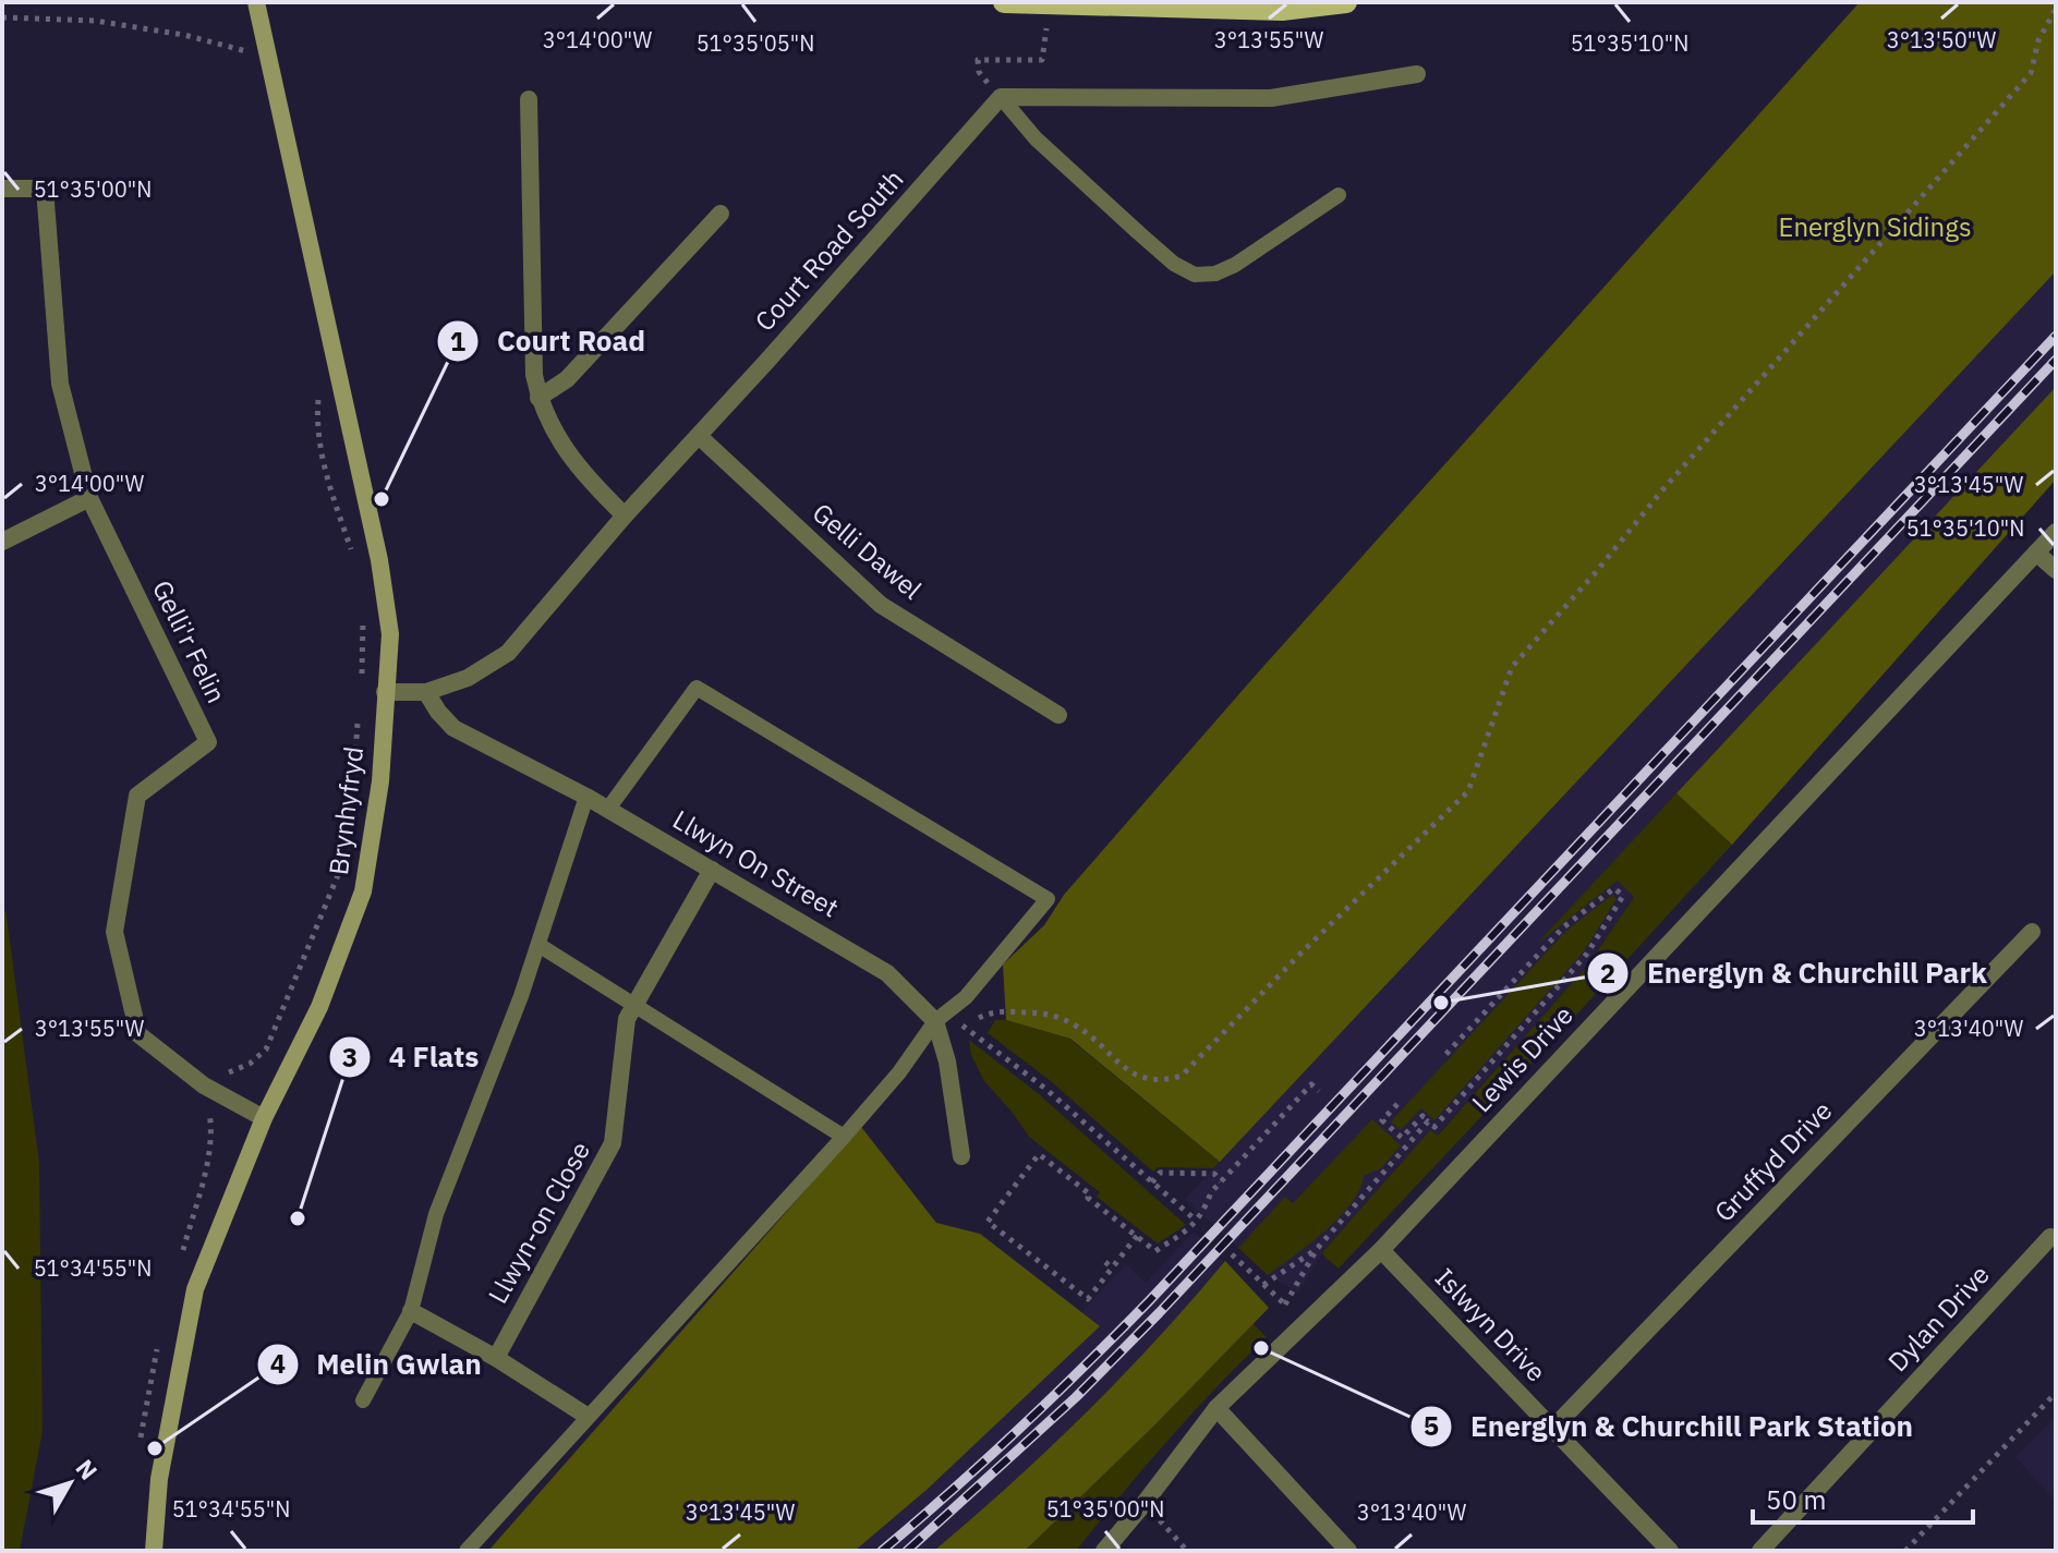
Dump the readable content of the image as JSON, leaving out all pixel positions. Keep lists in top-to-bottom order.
{
  "streets": {
    "main road": ["Brynhyfryd"],
    "street": [
      "Court Road South",
      "Gelli Dawel",
      "Gelli'r Felin",
      "Llwyn On Street",
      "Lewis Drive",
      "Gruffyd Drive",
      "Llwyn-on Close",
      "Dylan Drive",
      "Islwyn Drive"
    ]
  },
  "crossings": [
    ["Court Road South", "Gelli Dawel"],
    ["Court Road South", "Brynhyfryd"],
    ["Court Road South", "Llwyn On Street"],
    ["Gelli'r Felin", "Brynhyfryd"],
    ["Llwyn On Street", "Llwyn-on Close"],
    ["Lewis Drive", "Islwyn Drive"],
    ["Gruffyd Drive", "Islwyn Drive"]
  ],
  "parks": ["Energlyn Sidings"],
  "places": [
    "Court Road",
    "Energlyn & Churchill Park",
    "4 Flats",
    "Energlyn & Churchill Park Station",
    "Melin Gwlan"
  ],
  "scale_bar": "50 m",
  "north": "top right",
  "coordinates": [
    "3°14'00\"W",
    "3°13'55\"W",
    "3°13'50\"W",
    "51°35'05\"N",
    "51°35'10\"N",
    "51°35'00\"N",
    "3°13'45\"W",
    "3°13'40\"W",
    "51°34'55\"N"
  ]
}
